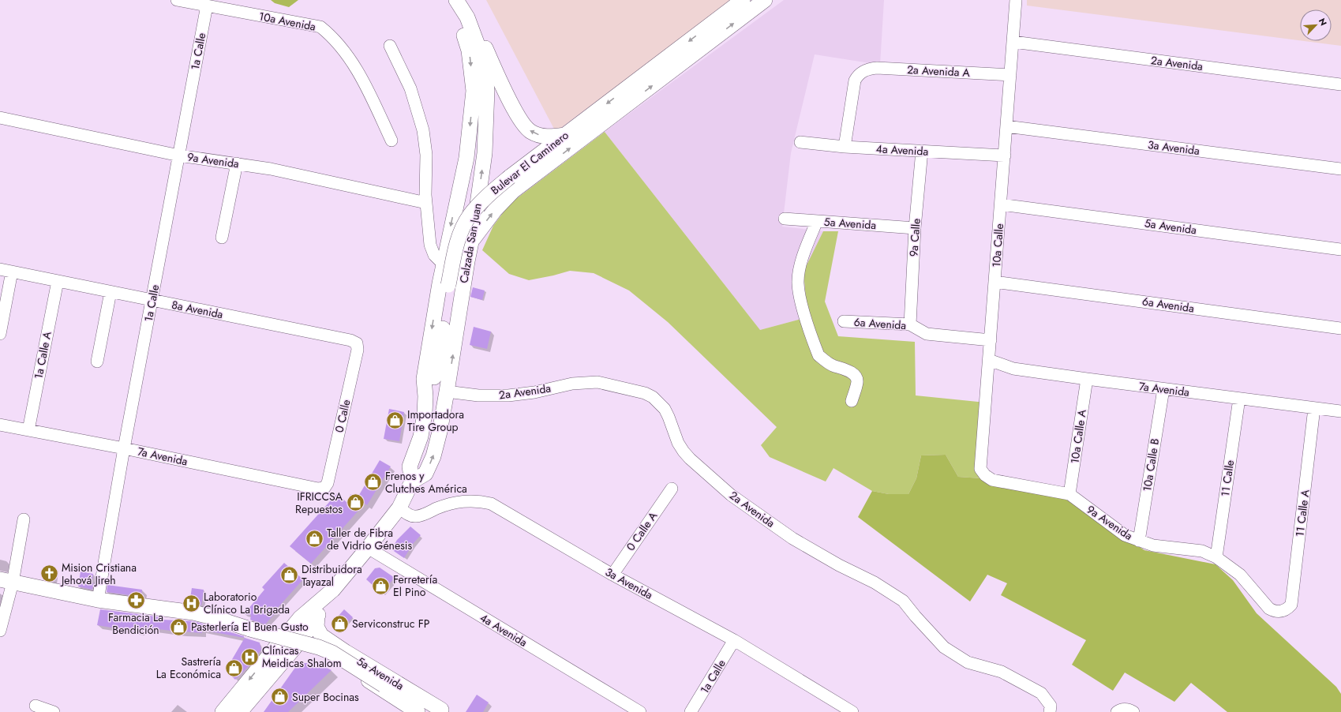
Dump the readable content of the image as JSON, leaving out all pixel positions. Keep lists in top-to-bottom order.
{
  "streets": {
    "main road": ["Bulevar El Caminero", "5a Avenida", "Calzada San Juan"],
    "street": [
      "10a Avenida",
      "1a Calle",
      "2a Avenida",
      "2a Avenida A",
      "3a Avenida",
      "4a Avenida",
      "9a Avenida",
      "9a Calle",
      "10a Calle",
      "6a Avenida",
      "8a Avenida",
      "1a Calle A",
      "7a Avenida",
      "0 Calle",
      "10a Calle A",
      "10a Calle B",
      "11 Calle",
      "11 Calle A",
      "0 Calle A"
    ]
  },
  "crossings": [
    ["10a Avenida", "1a Calle"],
    ["1a Calle", "3a Avenida"],
    ["1a Calle", "9a Avenida"],
    ["1a Calle", "5a Avenida"],
    ["1a Calle", "8a Avenida"],
    ["1a Calle", "7a Avenida"],
    ["2a Avenida", "Calzada San Juan"],
    ["2a Avenida", "10a Calle"],
    ["2a Avenida A", "4a Avenida"],
    ["2a Avenida A", "10a Calle"],
    ["3a Avenida", "10a Calle"],
    ["3a Avenida", "0 Calle A"],
    ["4a Avenida", "9a Calle"],
    ["4a Avenida", "10a Calle"],
    ["9a Avenida", "10a Calle"],
    ["9a Avenida", "10a Calle A"],
    ["9a Avenida", "10a Calle B"],
    ["9a Avenida", "11 Calle"],
    ["9a Avenida", "11 Calle A"],
    ["Bulevar El Caminero", "Calzada San Juan"],
    ["5a Avenida", "9a Calle"],
    ["5a Avenida", "10a Calle"],
    ["9a Calle", "6a Avenida"],
    ["10a Calle", "6a Avenida"],
    ["10a Calle", "7a Avenida"],
    ["8a Avenida", "1a Calle A"],
    ["8a Avenida", "0 Calle"],
    ["1a Calle A", "7a Avenida"],
    ["7a Avenida", "0 Calle"],
    ["7a Avenida", "10a Calle A"],
    ["7a Avenida", "10a Calle B"],
    ["7a Avenida", "11 Calle"],
    ["7a Avenida", "11 Calle A"]
  ],
  "places": {
    "shop": [
      "Importadora Tire Group",
      "Frenos y Clutches América",
      "IFRICCSA Repuestos",
      "Taller de Fibra de Vidrio Génesis",
      "Distribuidora Tayazal",
      "Ferretería El Pino",
      "Serviconstruc FP",
      "Pasterlería El Buen Gusto",
      "Sastrería La Económica",
      "Super Bocinas"
    ],
    "church": ["Mision Cristiana Jehová Jireh"],
    "pharmacy": ["Farmacia La Bendición"],
    "hospital": ["Laboratorio Clínico La Brigada", "Clínicas Meidicas Shalom"]
  },
  "north": "top right"
}
